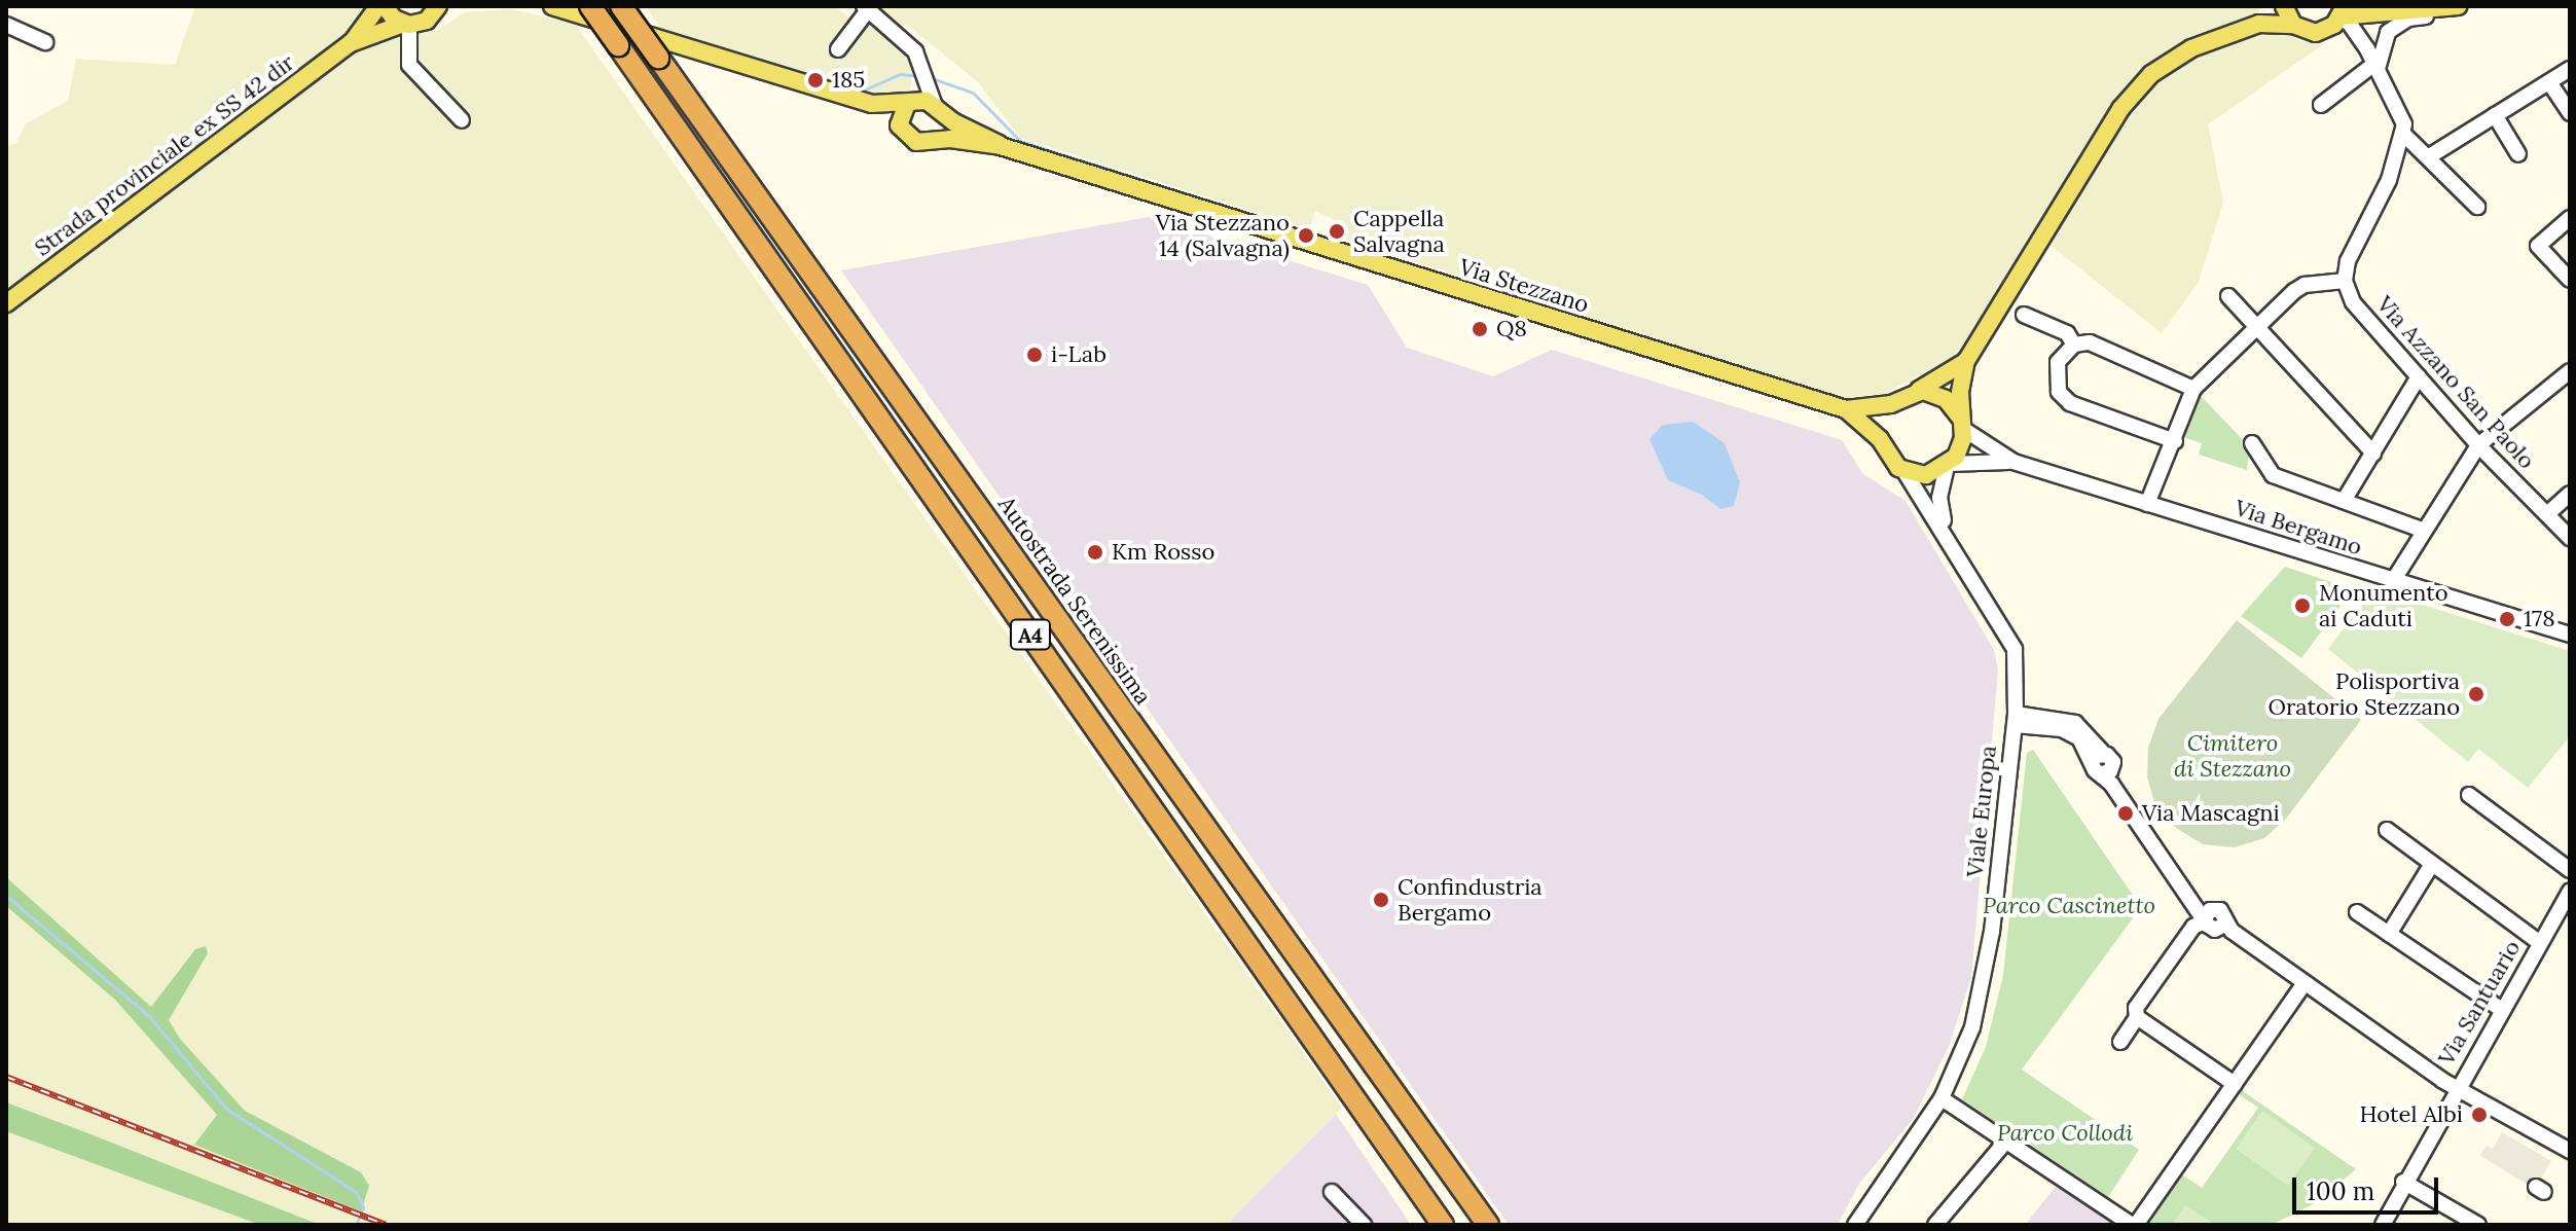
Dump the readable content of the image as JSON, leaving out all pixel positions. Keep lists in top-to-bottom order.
{
  "streets": {
    "highway": ["Autostrada Serenissima", "A4"],
    "main road": ["Strada provinciale ex SS 42 dir", "Via Stezzano"],
    "street": [
      "Via Azzano San Paolo",
      "Via Bergamo",
      "Viale Europa",
      "Via Santuario"
    ]
  },
  "crossings": [
    ["Via Stezzano", "Via Bergamo"]
  ],
  "parks": ["Cimitero di Stezzano", "Parco Cascinetto", "Parco Collodi"],
  "places": [
    "185",
    "Cappella Salvagna",
    "Via Stezzano 14 (Salvagna)",
    "Q8",
    "i-Lab",
    "Km Rosso",
    "Monumento ai Caduti",
    "178",
    "Polisportiva Oratorio Stezzano",
    "Via Mascagni",
    "Confindustria Bergamo",
    "Hotel Albi"
  ],
  "scale_bar": "100 m"
}
